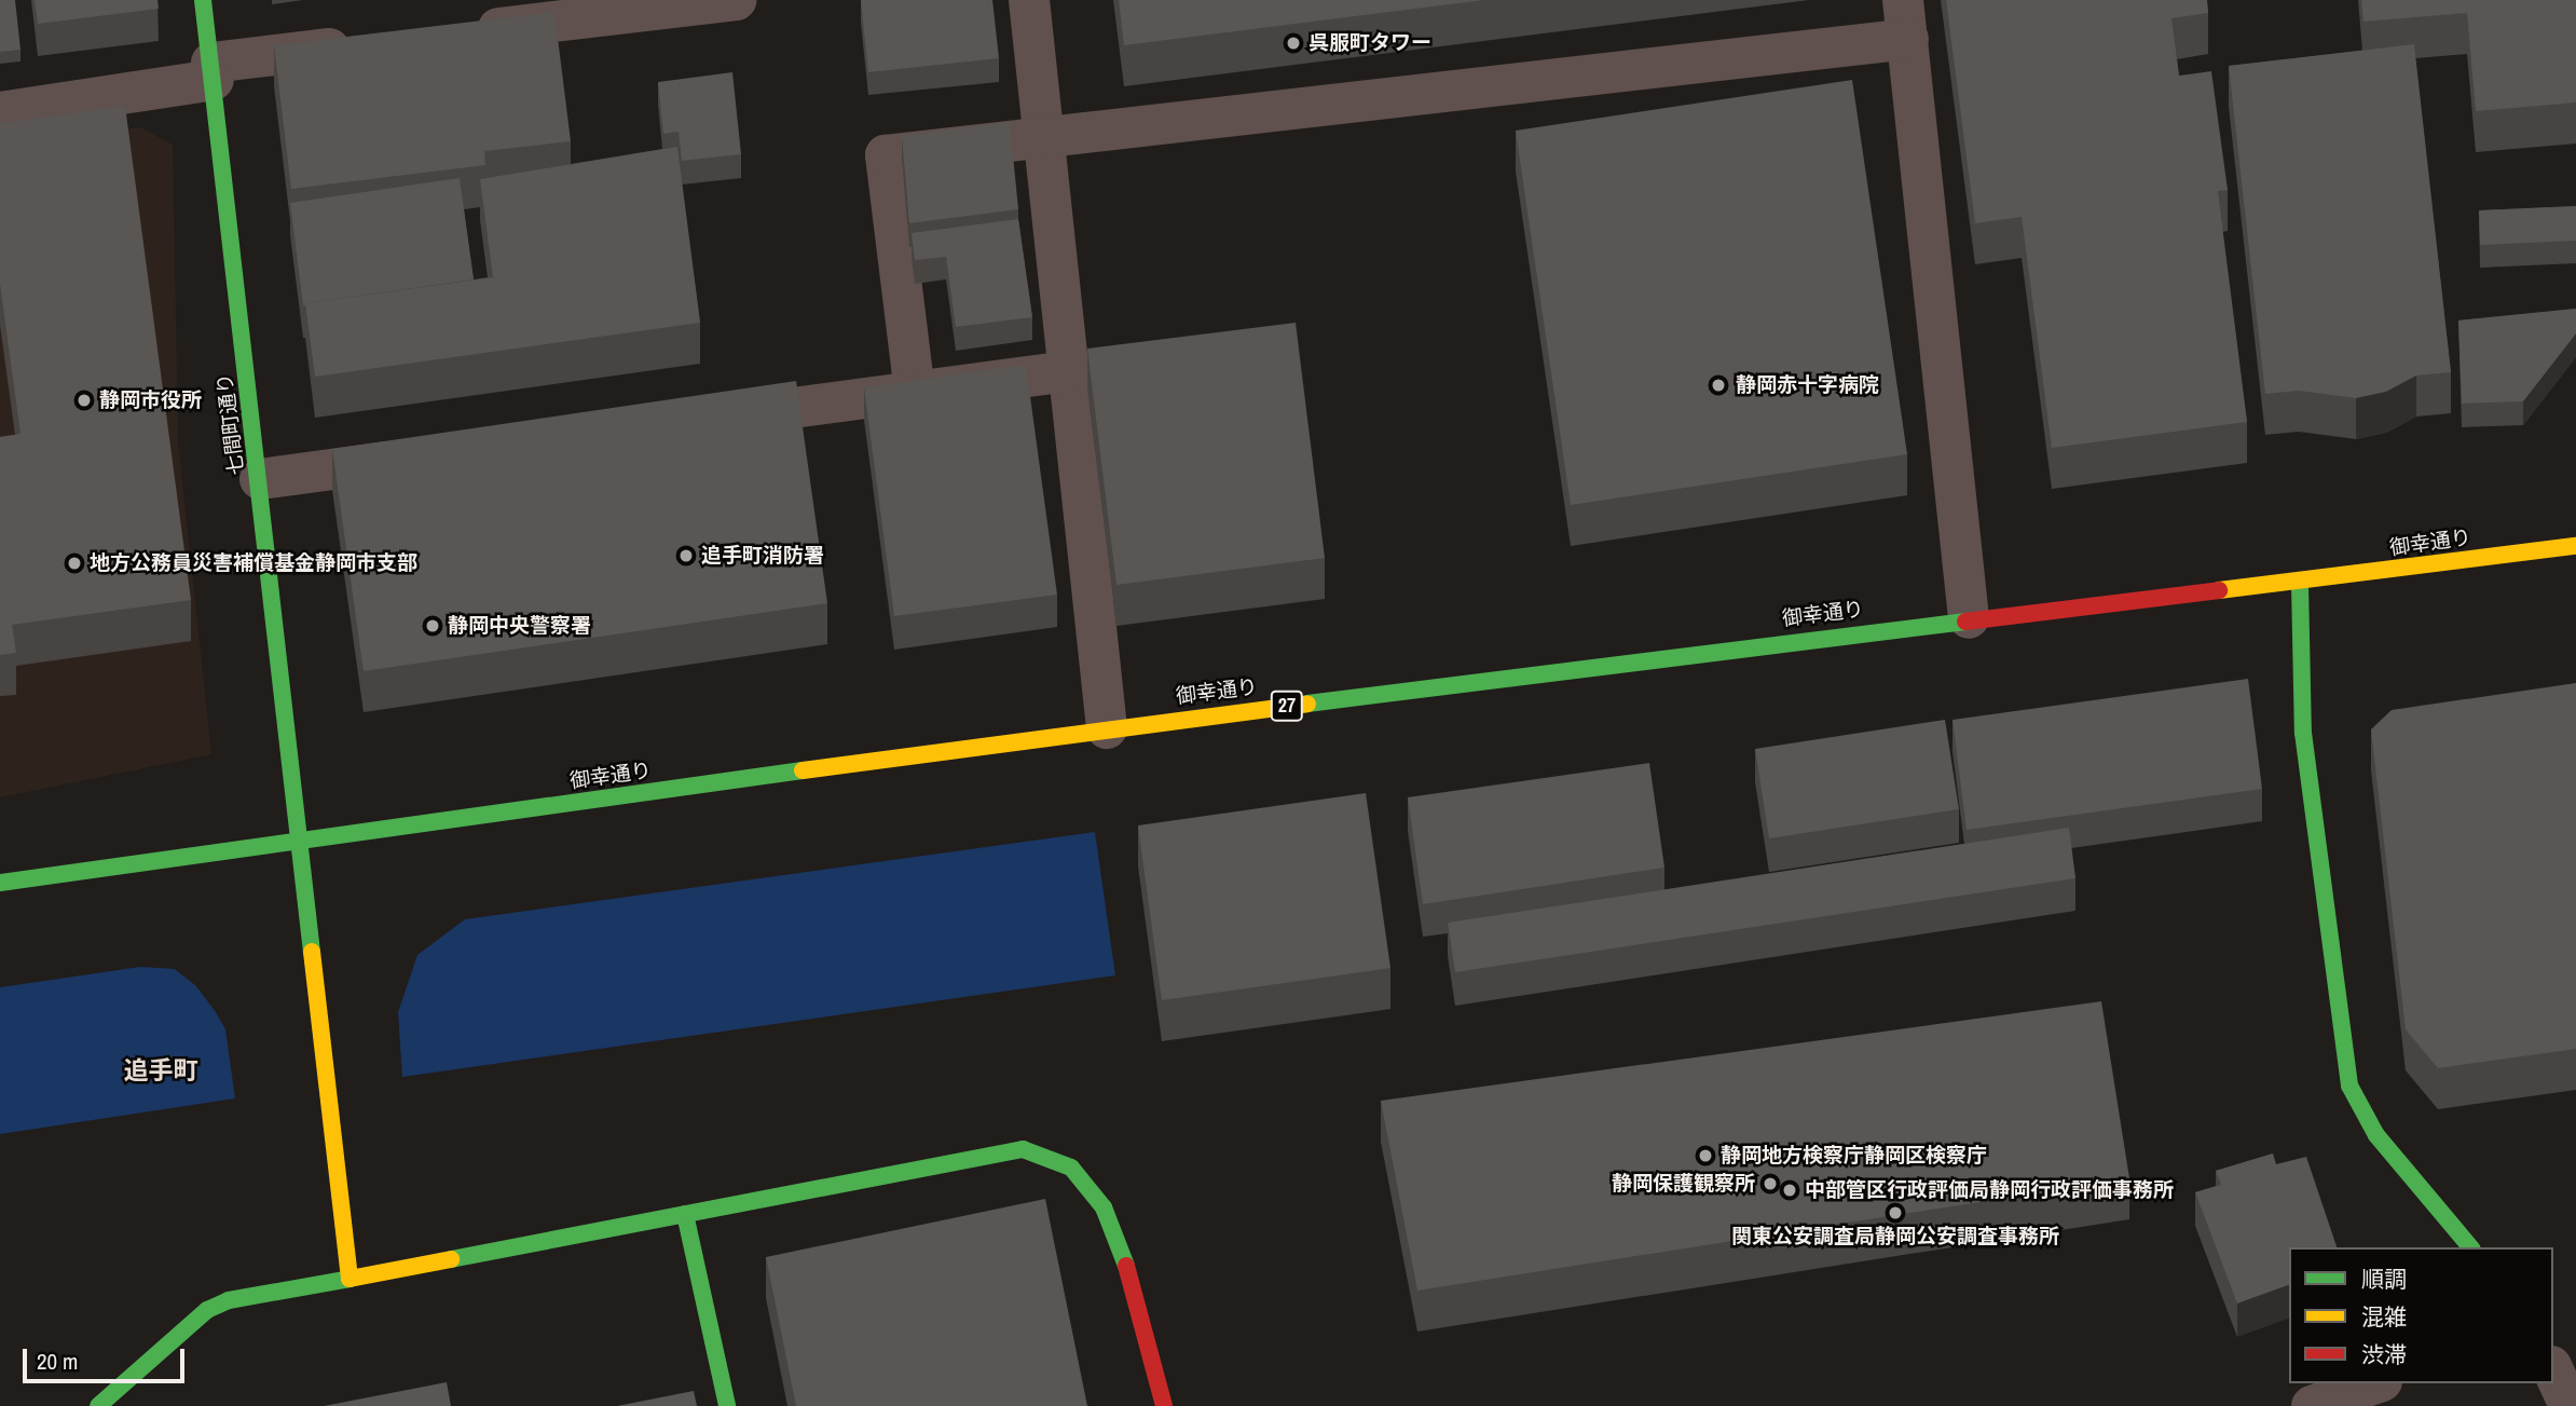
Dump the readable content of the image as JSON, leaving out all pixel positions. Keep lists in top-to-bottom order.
{
  "streets": {
    "street": ["七間町通り", "御幸通り", "27"]
  },
  "crossings": [
    ["七間町通り", "御幸通り"]
  ],
  "districts": ["追手町"],
  "places": [
    "呉服町タワー",
    "静岡赤十字病院",
    "静岡市役所",
    "追手町消防署",
    "地方公務員災害補償基金静岡市支部",
    "静岡中央警察署",
    "静岡地方検察庁静岡区検察庁",
    "静岡保護観察所",
    "中部管区行政評価局静岡行政評価事務所",
    "関東公安調査局静岡公安調査事務所"
  ],
  "legend": ["順調", "混雑", "渋滞"],
  "scale_bar": "20 m"
}
